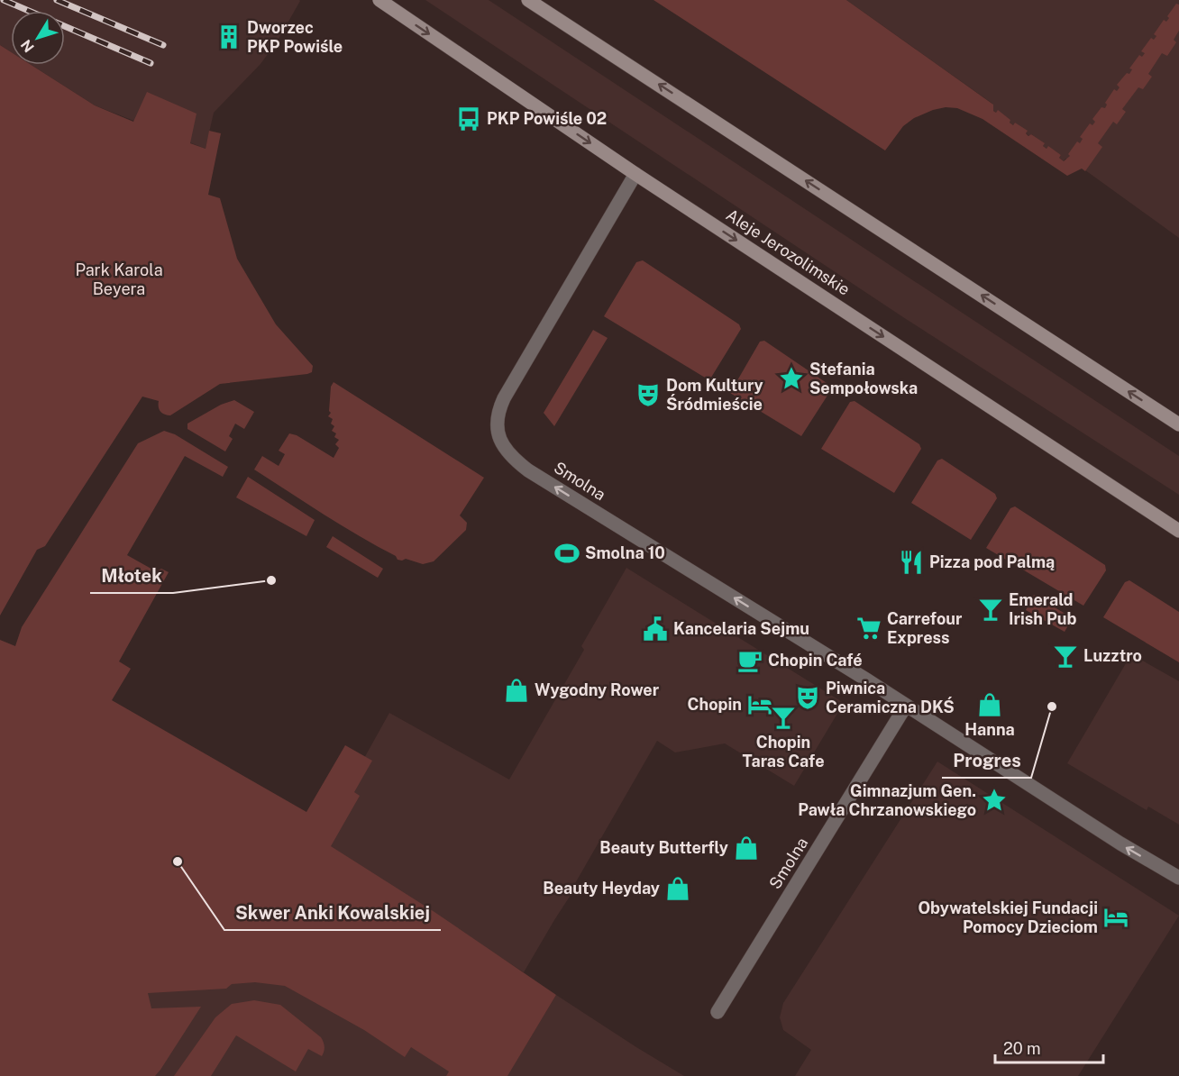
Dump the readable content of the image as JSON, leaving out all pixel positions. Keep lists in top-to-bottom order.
{
  "streets": {
    "main road": ["Aleje Jerozolimskie"],
    "street": ["Smolna"]
  },
  "crossings": [
    ["Aleje Jerozolimskie", "Smolna"]
  ],
  "parks": ["Park Karola Beyera"],
  "places": {
    "building": ["Dworzec PKP Powiśle"],
    "bus stop": ["PKP Powiśle 02"],
    "place": ["Stefania Sempołowska", "Gimnazjum Gen. Pawła Chrzanowskiego"],
    "theatre": ["Dom Kultury Śródmieście", "Piwnica Ceramiczna DKŚ"],
    "sports": ["Smolna 10"],
    "restaurant": ["Pizza pod Palmą"],
    "other": ["Młotek", "Progres", "Skwer Anki Kowalskiej"],
    "bar": ["Emerald Irish Pub", "Luzztro", "Chopin Taras Cafe"],
    "supermarket": ["Carrefour Express"],
    "public building": ["Kancelaria Sejmu"],
    "cafe": ["Chopin Café"],
    "shop": [
      "Wygodny Rower",
      "Hanna",
      "Beauty Butterfly",
      "Beauty Heyday"
    ],
    "hotel": ["Chopin", "Obywatelskiej Fundacji Pomocy Dzieciom"]
  },
  "scale_bar": "20 m",
  "north": "bottom left"
}
